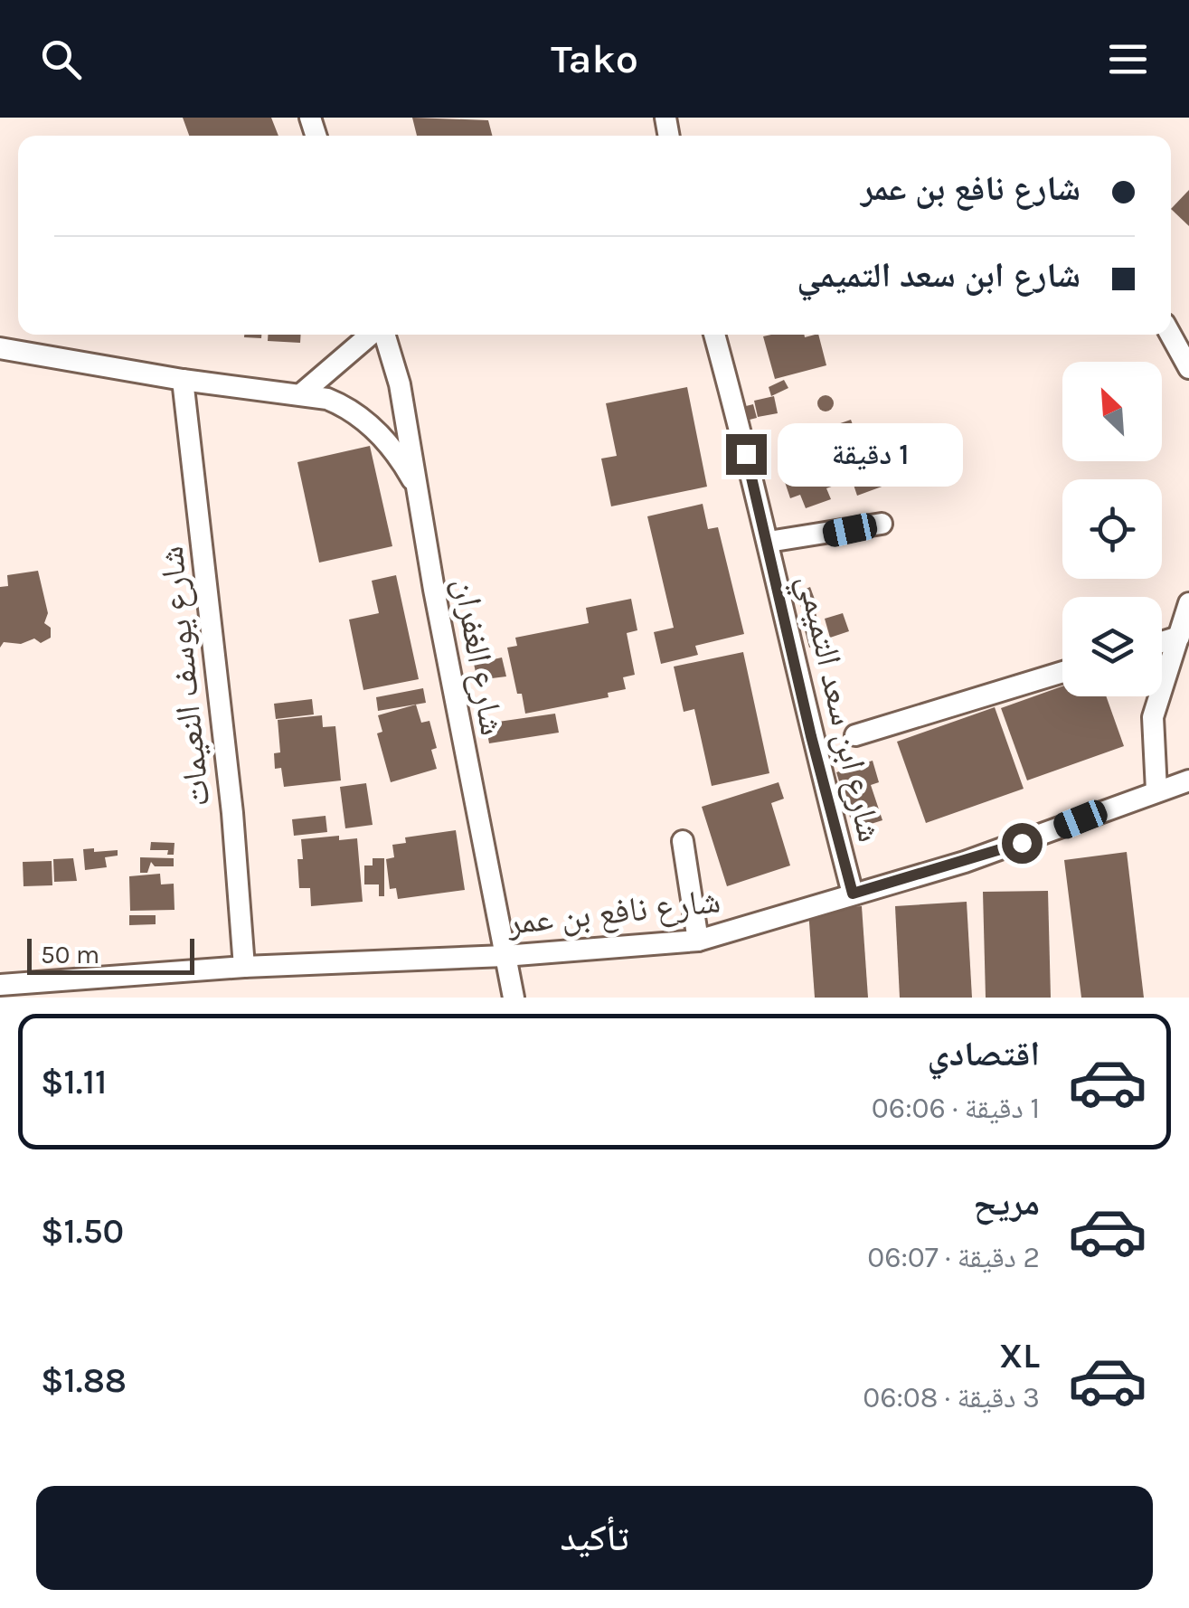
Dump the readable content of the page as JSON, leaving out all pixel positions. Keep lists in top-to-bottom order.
{
  "streets": {
    "street": [
      "شارع الغفران",
      "شارع يوسف النعيمات",
      "شارع ابن سعد التميمي",
      "شارع نافع بن عمر"
    ]
  },
  "crossings": [
    ["شارع الغفران", "شارع نافع بن عمر"],
    ["شارع يوسف النعيمات", "شارع نافع بن عمر"],
    ["شارع ابن سعد التميمي", "شارع نافع بن عمر"]
  ],
  "scale_bar": "50 m",
  "north": "top left",
  "page": {
    "header": "Tako",
    "banner": ["شارع نافع بن عمر", "شارع ابن سعد التميمي"],
    "bubble": "1 دقيقة",
    "scale": "50 m",
    "list": [
      {
        "name": "اقتصادي",
        "note": "1 دقيقة · 06:06",
        "value": "$1.11"
      },
      {
        "name": "مريح",
        "note": "2 دقيقة · 06:07",
        "value": "$1.50"
      },
      {
        "name": "XL",
        "note": "3 دقيقة · 06:08",
        "value": "$1.88"
      }
    ],
    "buttons": "تأكيد"
  }
}
